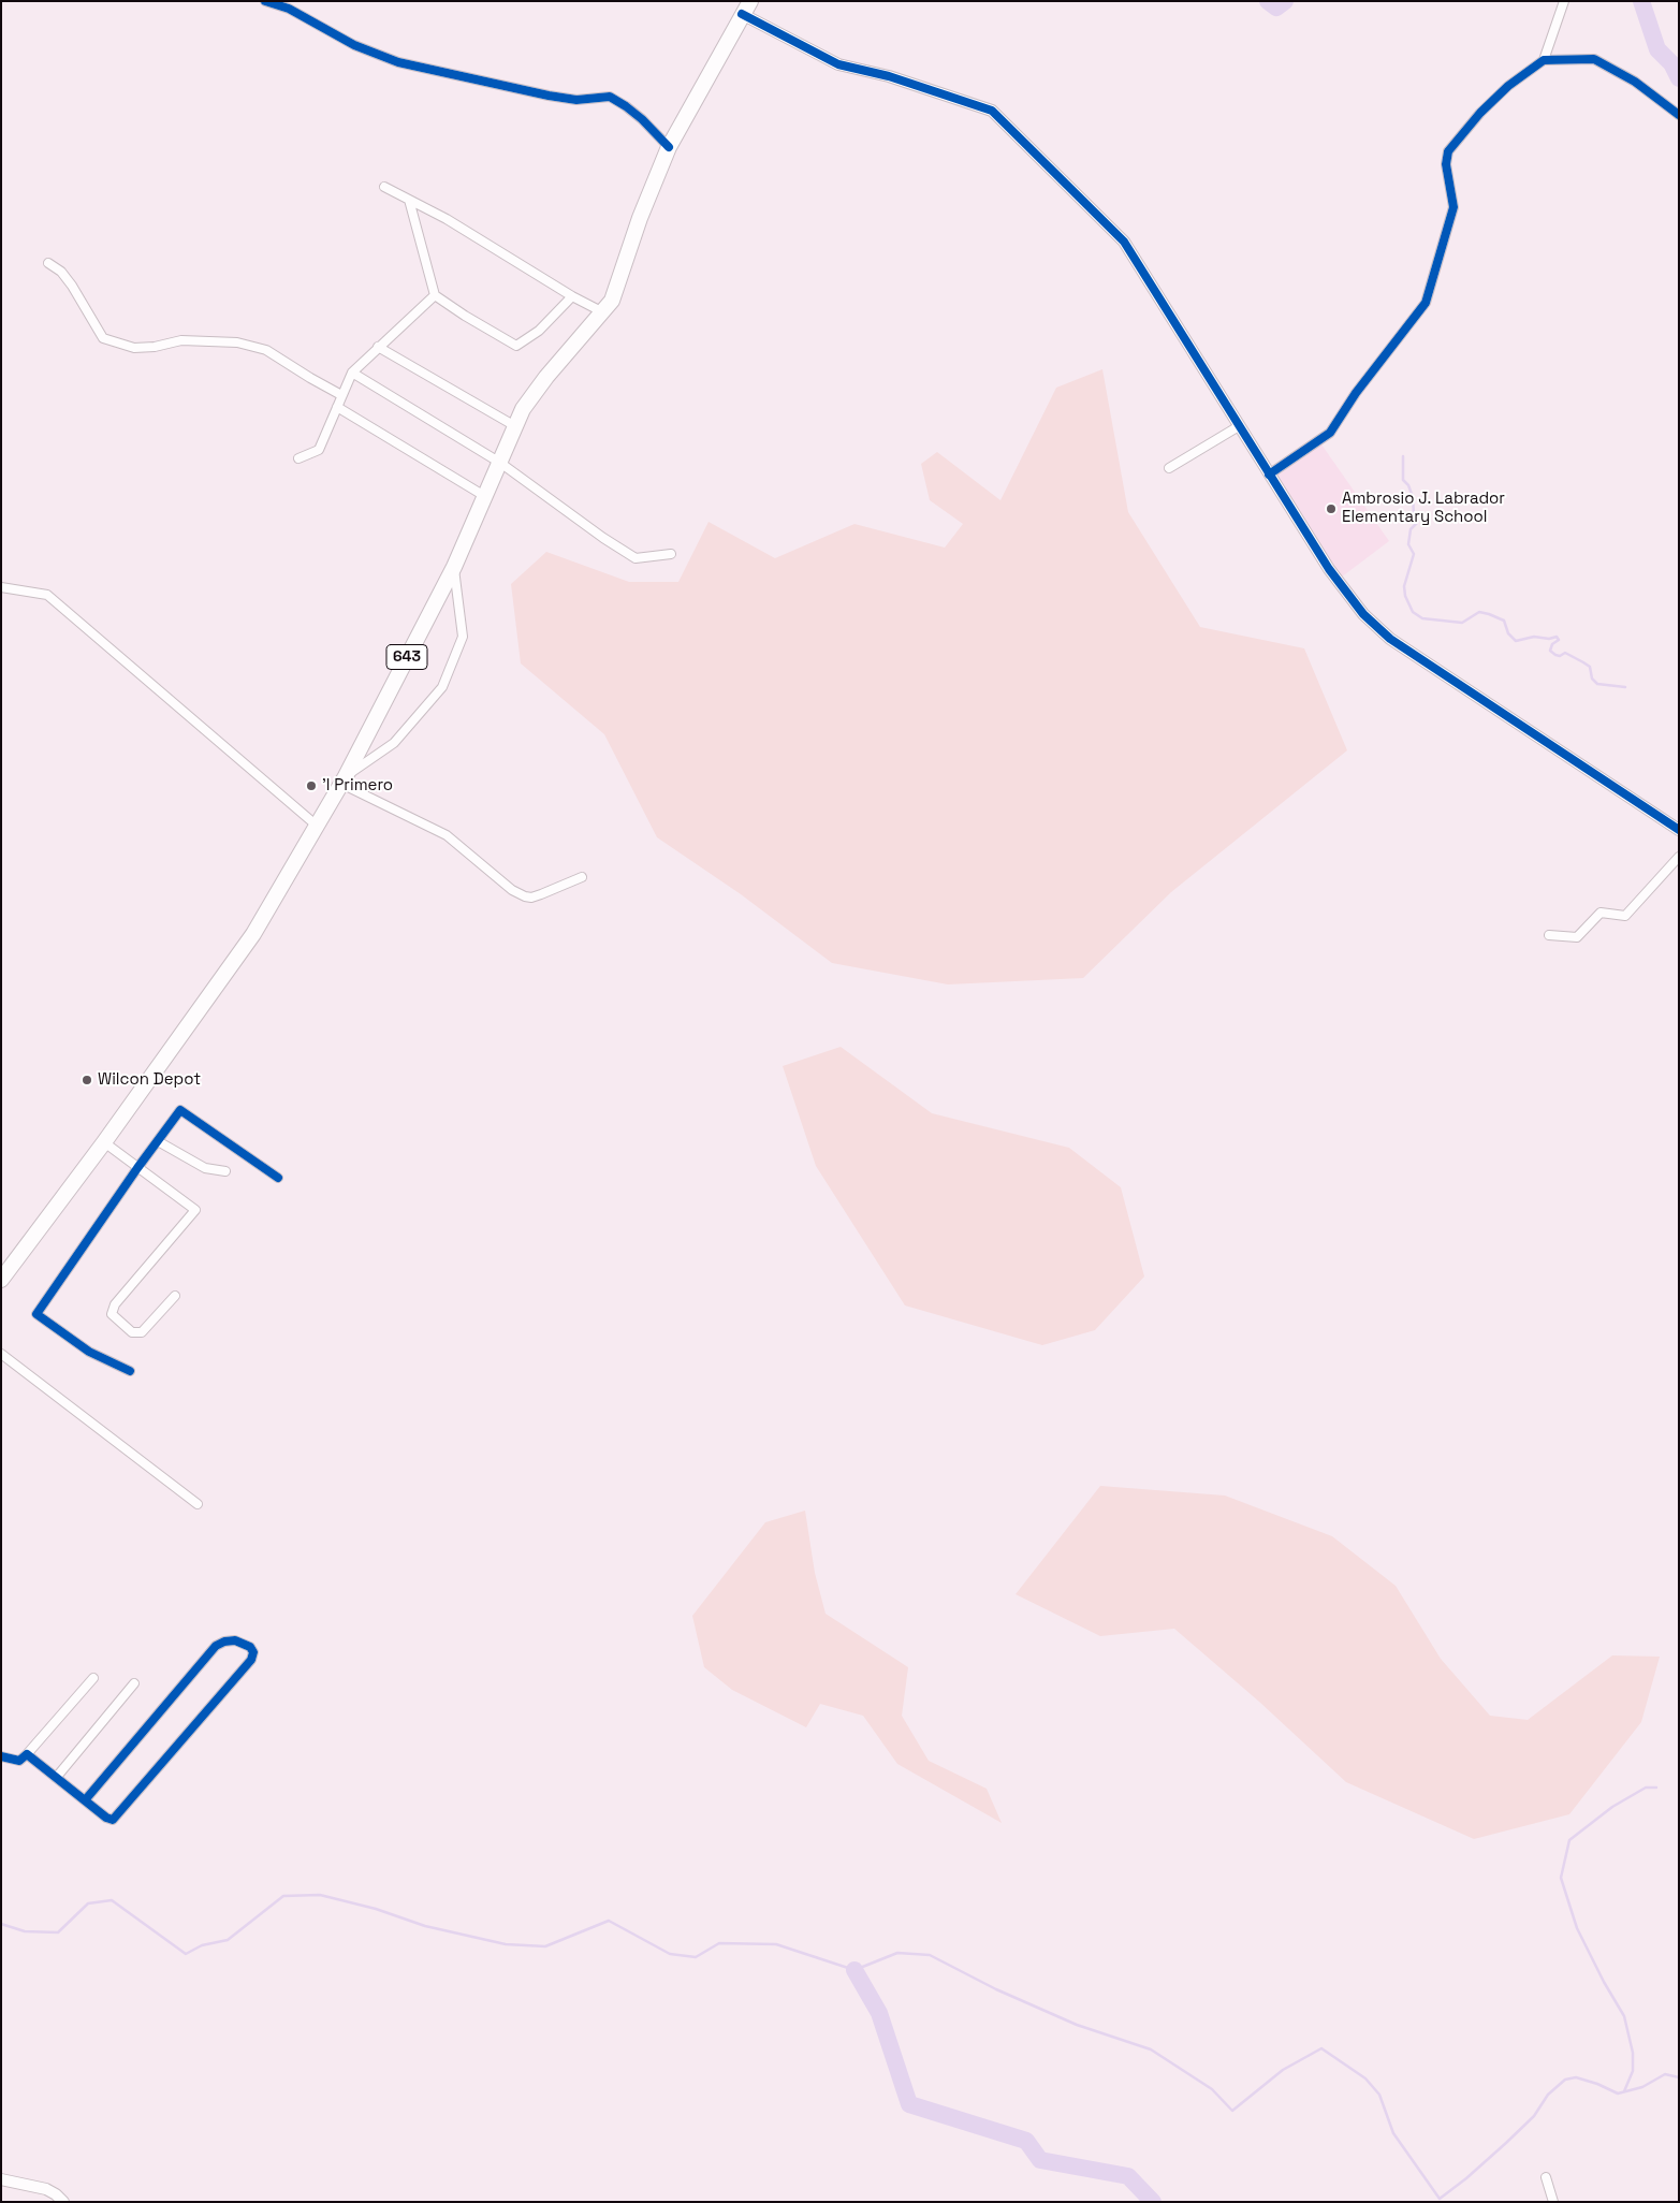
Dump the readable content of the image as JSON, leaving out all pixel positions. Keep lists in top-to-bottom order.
{
  "streets": {
    "highway": ["643"]
  },
  "places": ["Ambrosio J. Labrador Elementary School", "'l Primero", "Wilcon Depot"]
}
